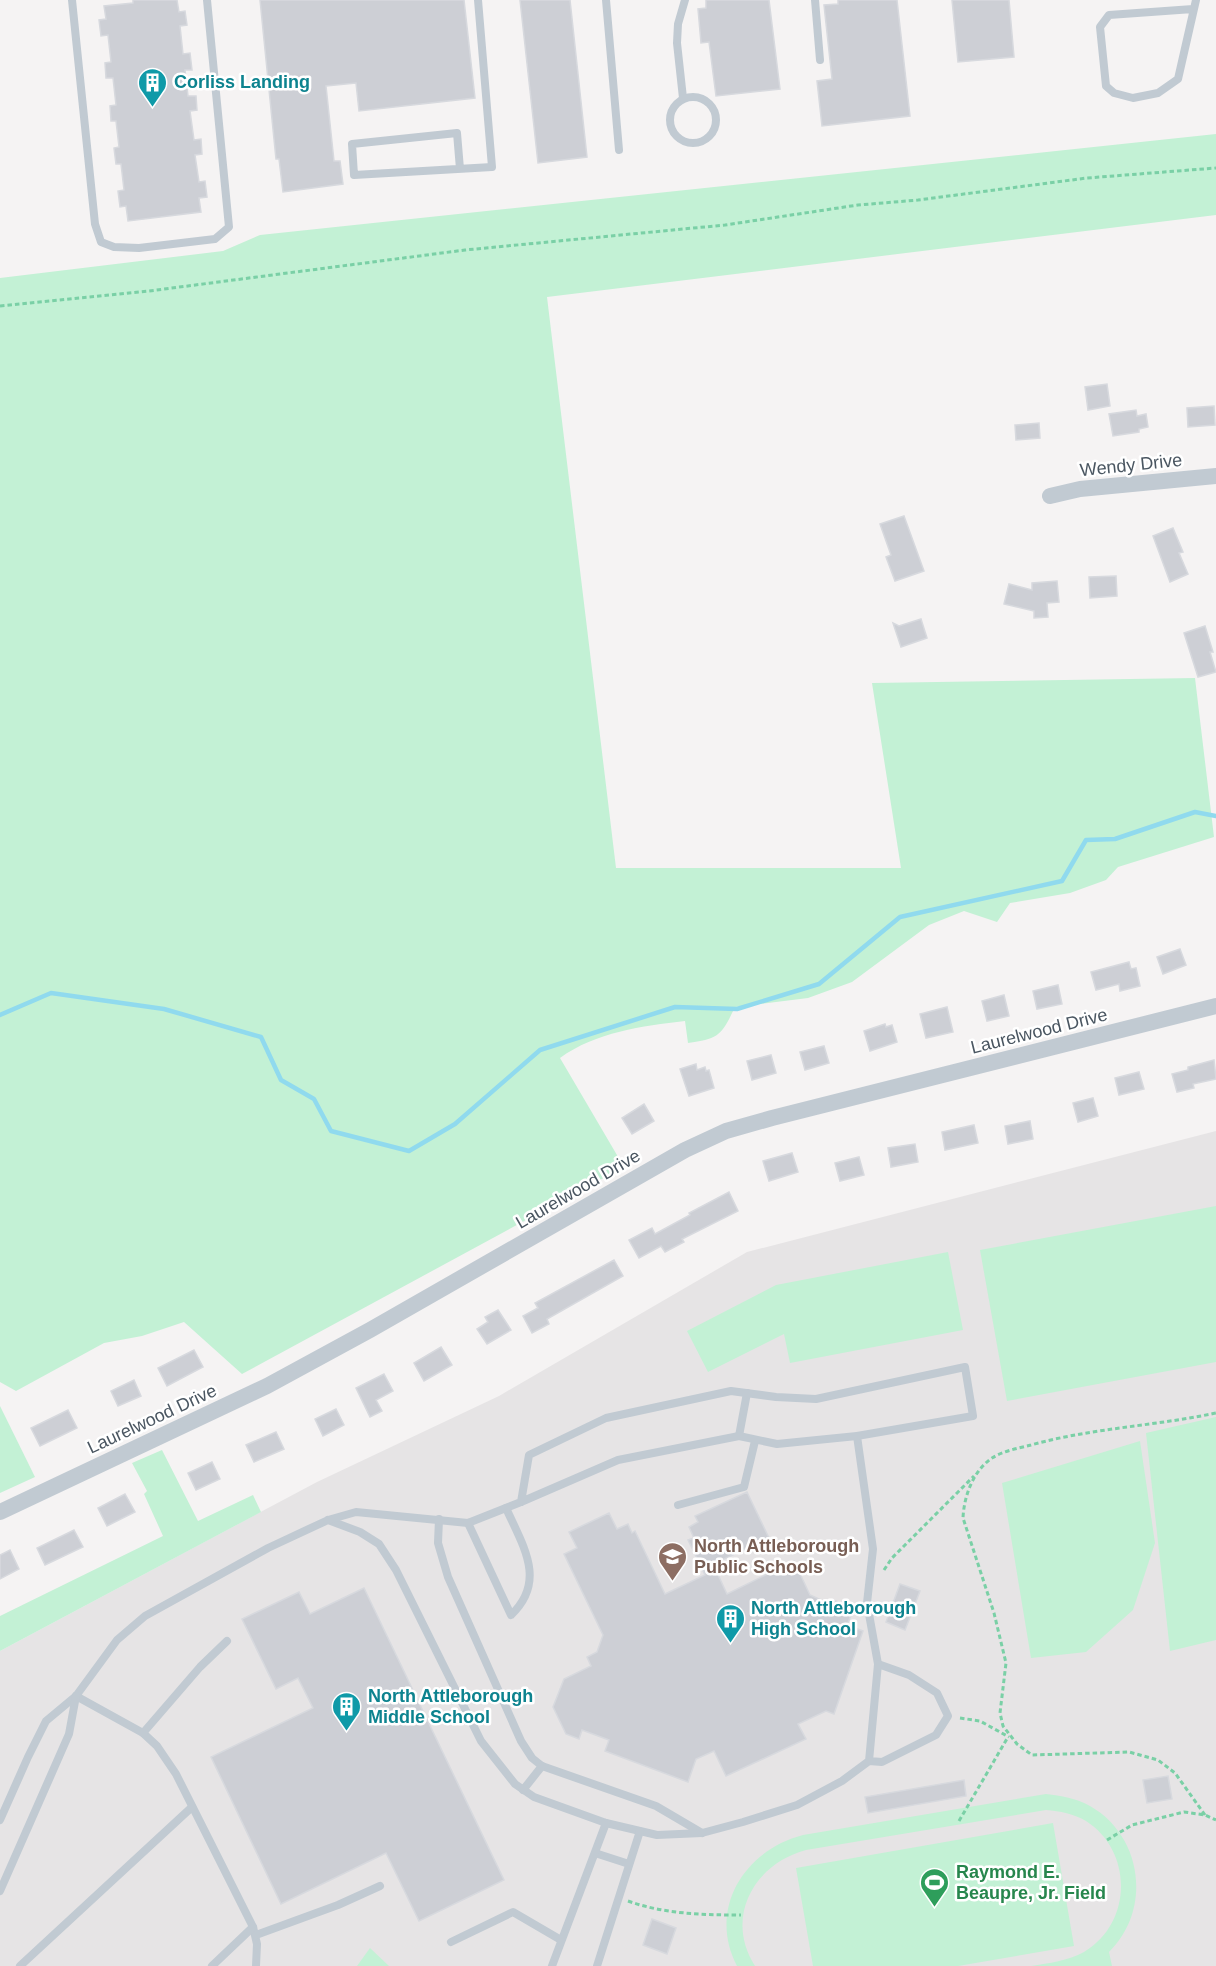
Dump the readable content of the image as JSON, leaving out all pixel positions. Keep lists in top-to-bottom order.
{
  "streets": {
    "street": ["Wendy Drive", "Laurelwood Drive"]
  },
  "places": {
    "building": ["Corliss Landing", "North Attleborough High School", "North Attleborough Middle School"],
    "school or university": ["North Attleborough Public Schools"],
    "sports": ["Raymond E. Beaupre, Jr. Field"]
  }
}
